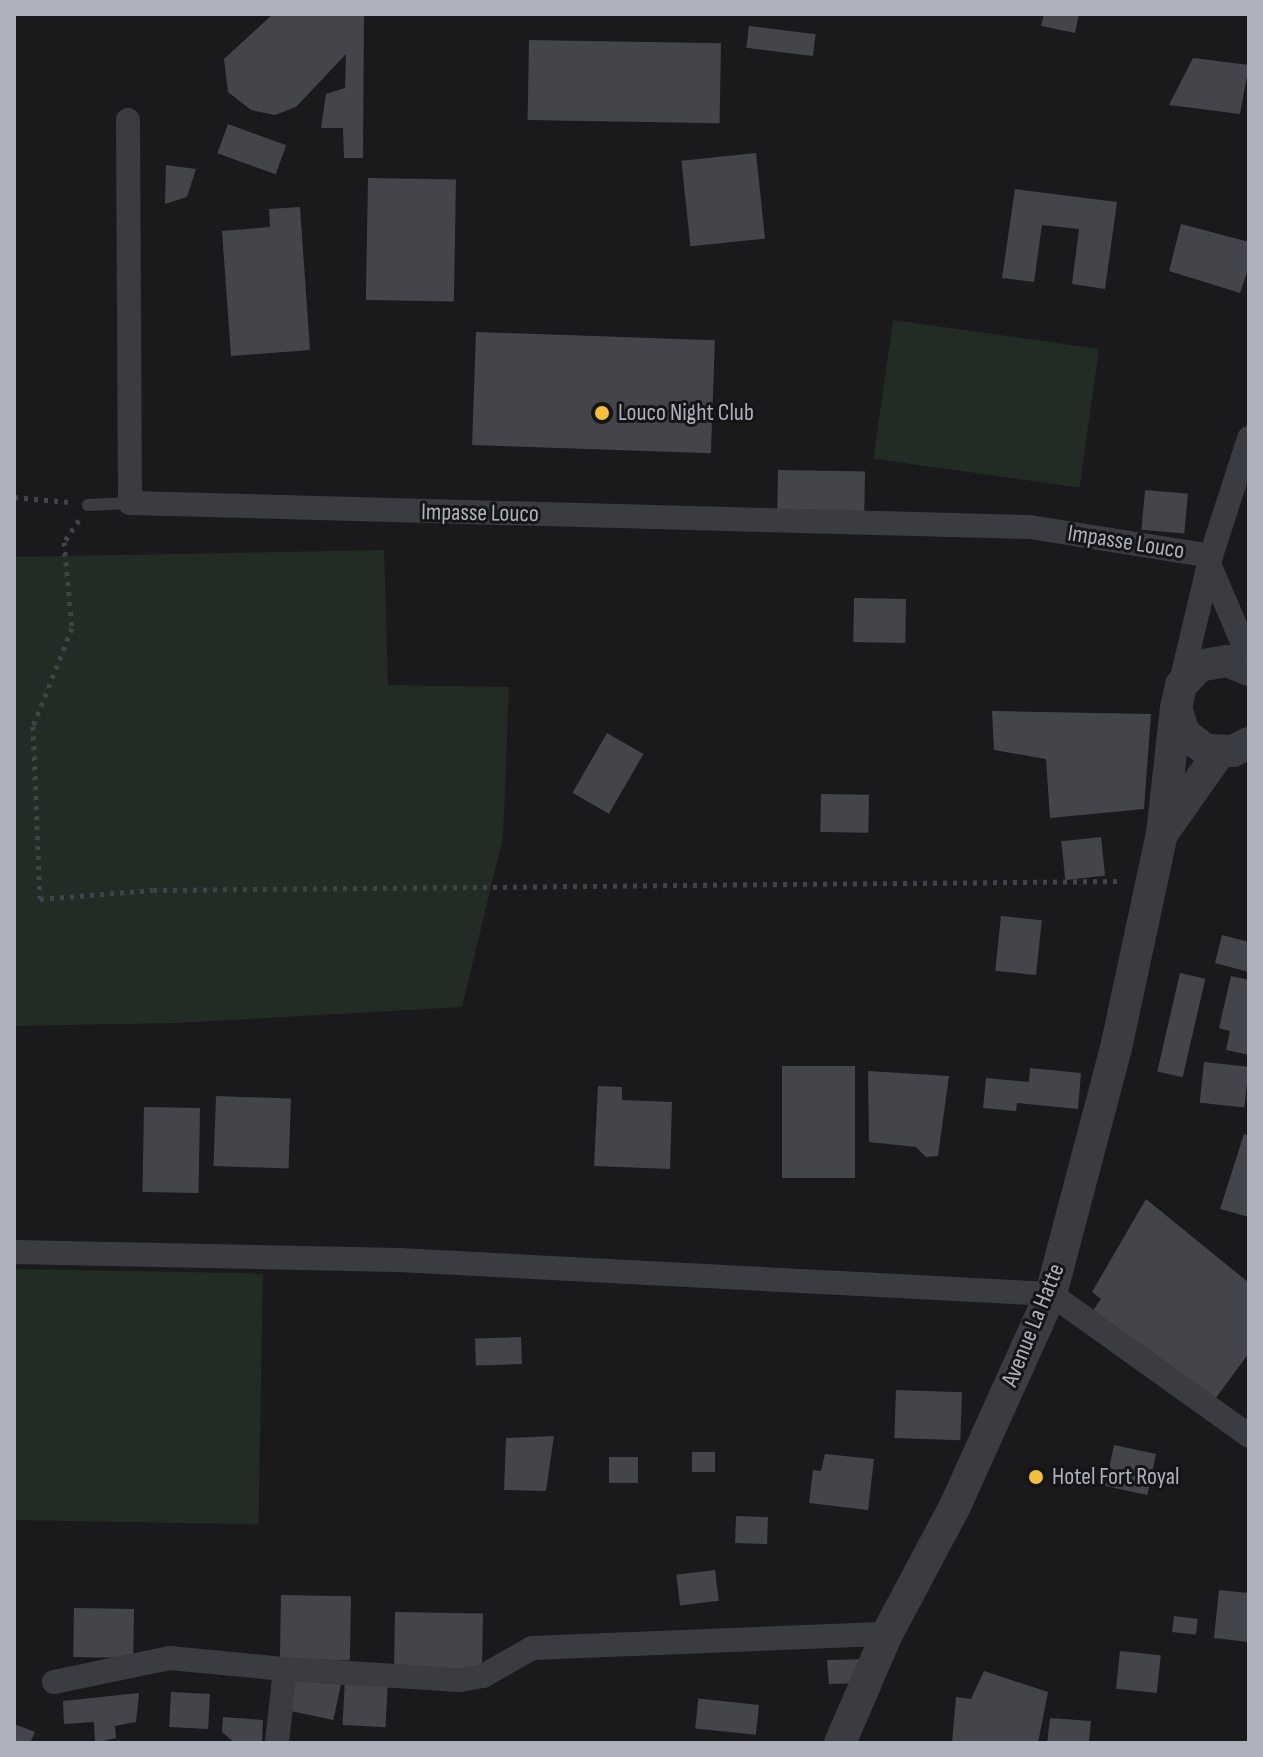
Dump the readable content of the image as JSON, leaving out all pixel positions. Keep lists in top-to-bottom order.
{
  "streets": {
    "street": ["Impasse Louco", "Avenue La Hatte"]
  },
  "places": ["Louco Night Club", "Hotel Fort Royal"]
}
